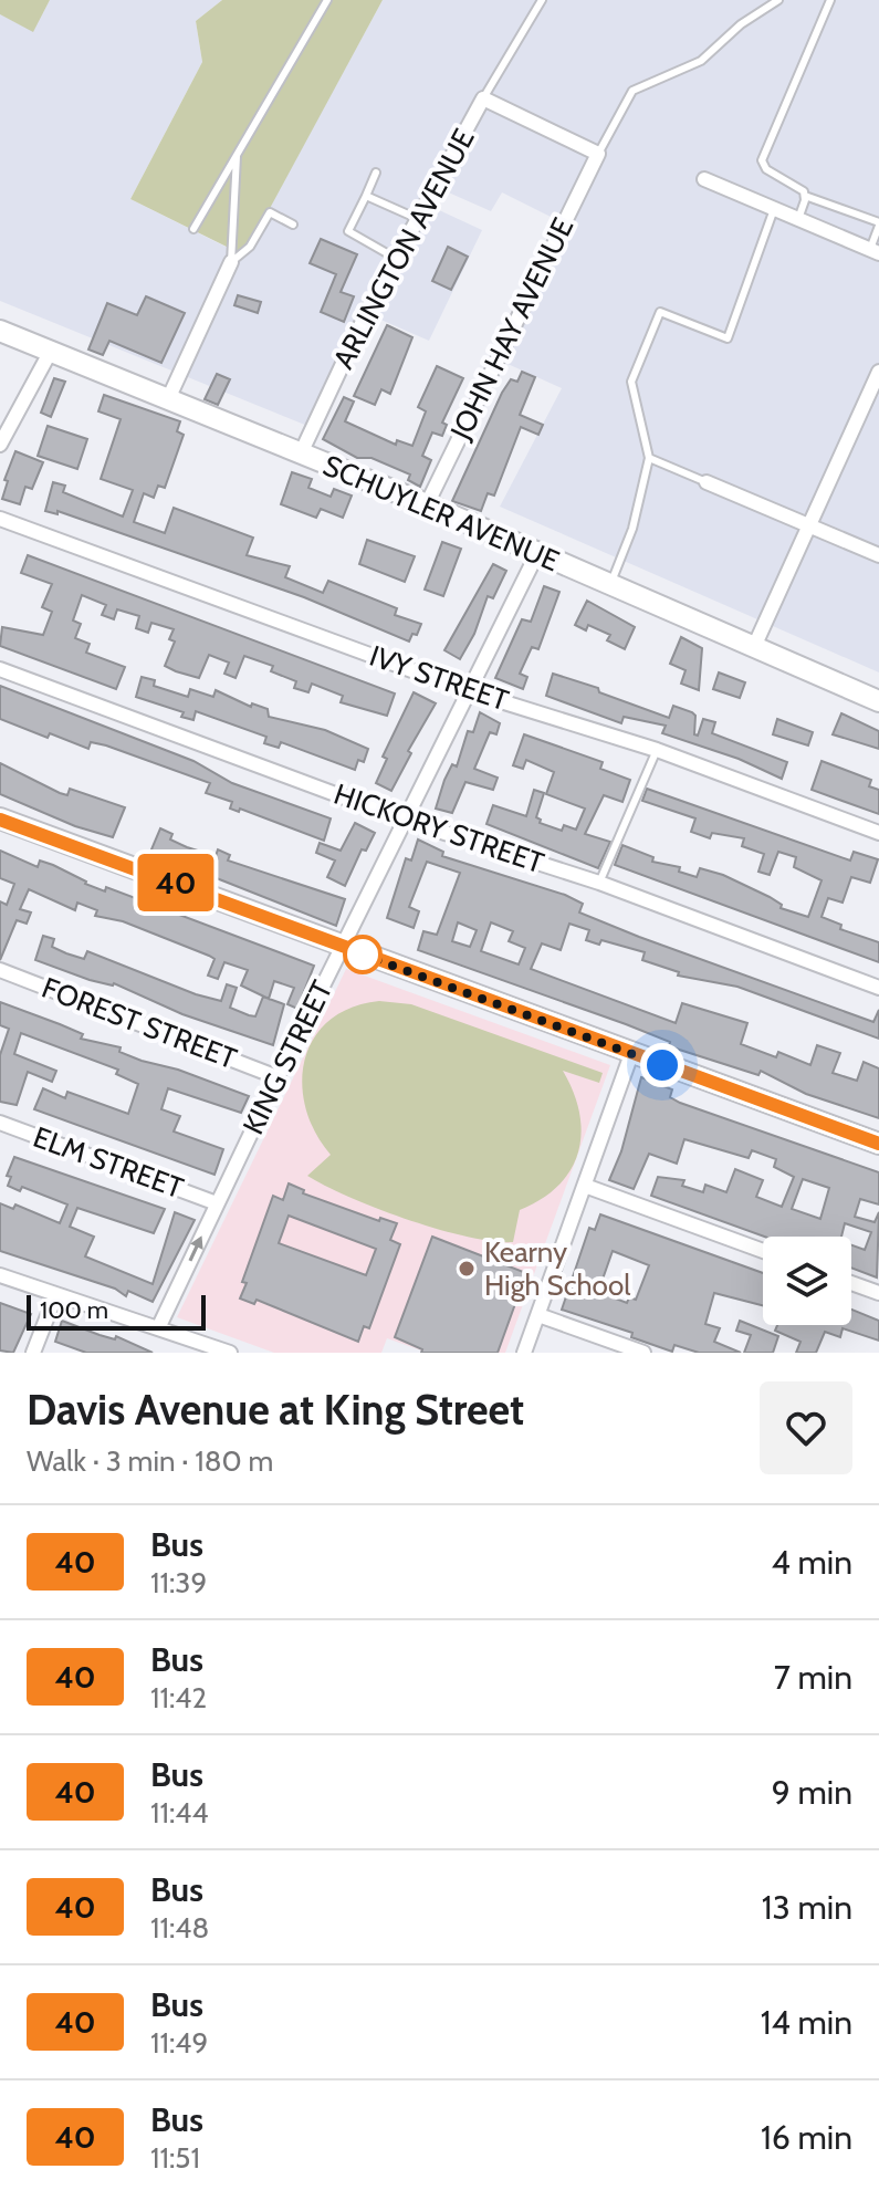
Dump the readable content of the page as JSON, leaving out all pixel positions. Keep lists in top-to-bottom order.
{
  "streets": {
    "main road": ["SCHUYLER AVENUE"],
    "street": [
      "ARLINGTON AVENUE",
      "JOHN HAY AVENUE",
      "IVY STREET",
      "HICKORY STREET",
      "FOREST STREET",
      "KING STREET",
      "ELM STREET"
    ]
  },
  "crossings": [
    ["ARLINGTON AVENUE", "JOHN HAY AVENUE"],
    ["ARLINGTON AVENUE", "SCHUYLER AVENUE"],
    ["JOHN HAY AVENUE", "SCHUYLER AVENUE"],
    ["SCHUYLER AVENUE", "KING STREET"],
    ["IVY STREET", "KING STREET"],
    ["HICKORY STREET", "KING STREET"],
    ["FOREST STREET", "KING STREET"],
    ["KING STREET", "ELM STREET"]
  ],
  "places": ["Kearny High School"],
  "lines": ["bus line 40"],
  "scale_bar": "100 m",
  "page": {
    "on_map": "40",
    "scale": "100 m",
    "heading": ["Davis Avenue at King Street", "Walk · 3 min · 180 m"],
    "list": [
      {
        "mark": "40",
        "name": "Bus",
        "note": "11:39",
        "value": "4 min"
      },
      {
        "mark": "40",
        "name": "Bus",
        "note": "11:42",
        "value": "7 min"
      },
      {
        "mark": "40",
        "name": "Bus",
        "note": "11:44",
        "value": "9 min"
      },
      {
        "mark": "40",
        "name": "Bus",
        "note": "11:48",
        "value": "13 min"
      },
      {
        "mark": "40",
        "name": "Bus",
        "note": "11:49",
        "value": "14 min"
      },
      {
        "mark": "40",
        "name": "Bus",
        "note": "11:51",
        "value": "16 min"
      }
    ]
  }
}
